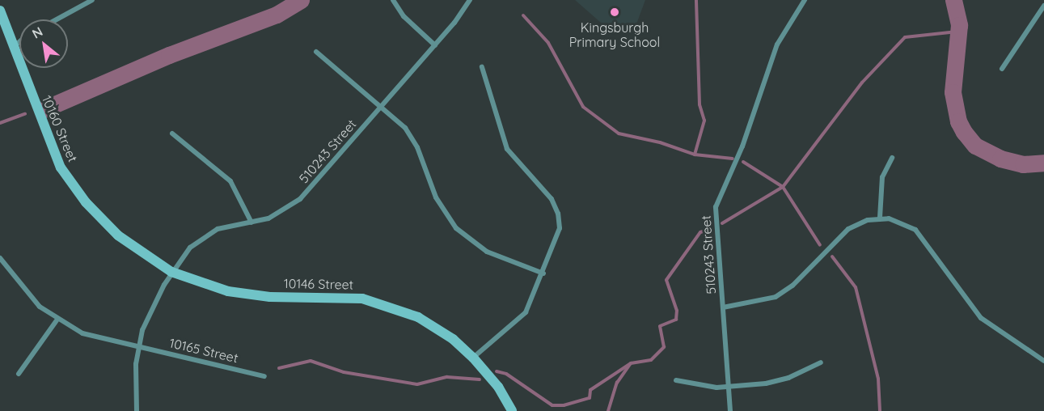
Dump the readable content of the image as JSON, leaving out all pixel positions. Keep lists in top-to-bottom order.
{
  "streets": {
    "street": [
      "10160 Street",
      "510243 Street",
      "10146 Street",
      "10165 Street"
    ]
  },
  "crossings": [
    ["10160 Street", "510243 Street"],
    ["10160 Street", "10146 Street"],
    ["510243 Street", "10146 Street"],
    ["510243 Street", "10165 Street"]
  ],
  "places": ["Kingsburgh Primary School"],
  "north": "top left"
}
